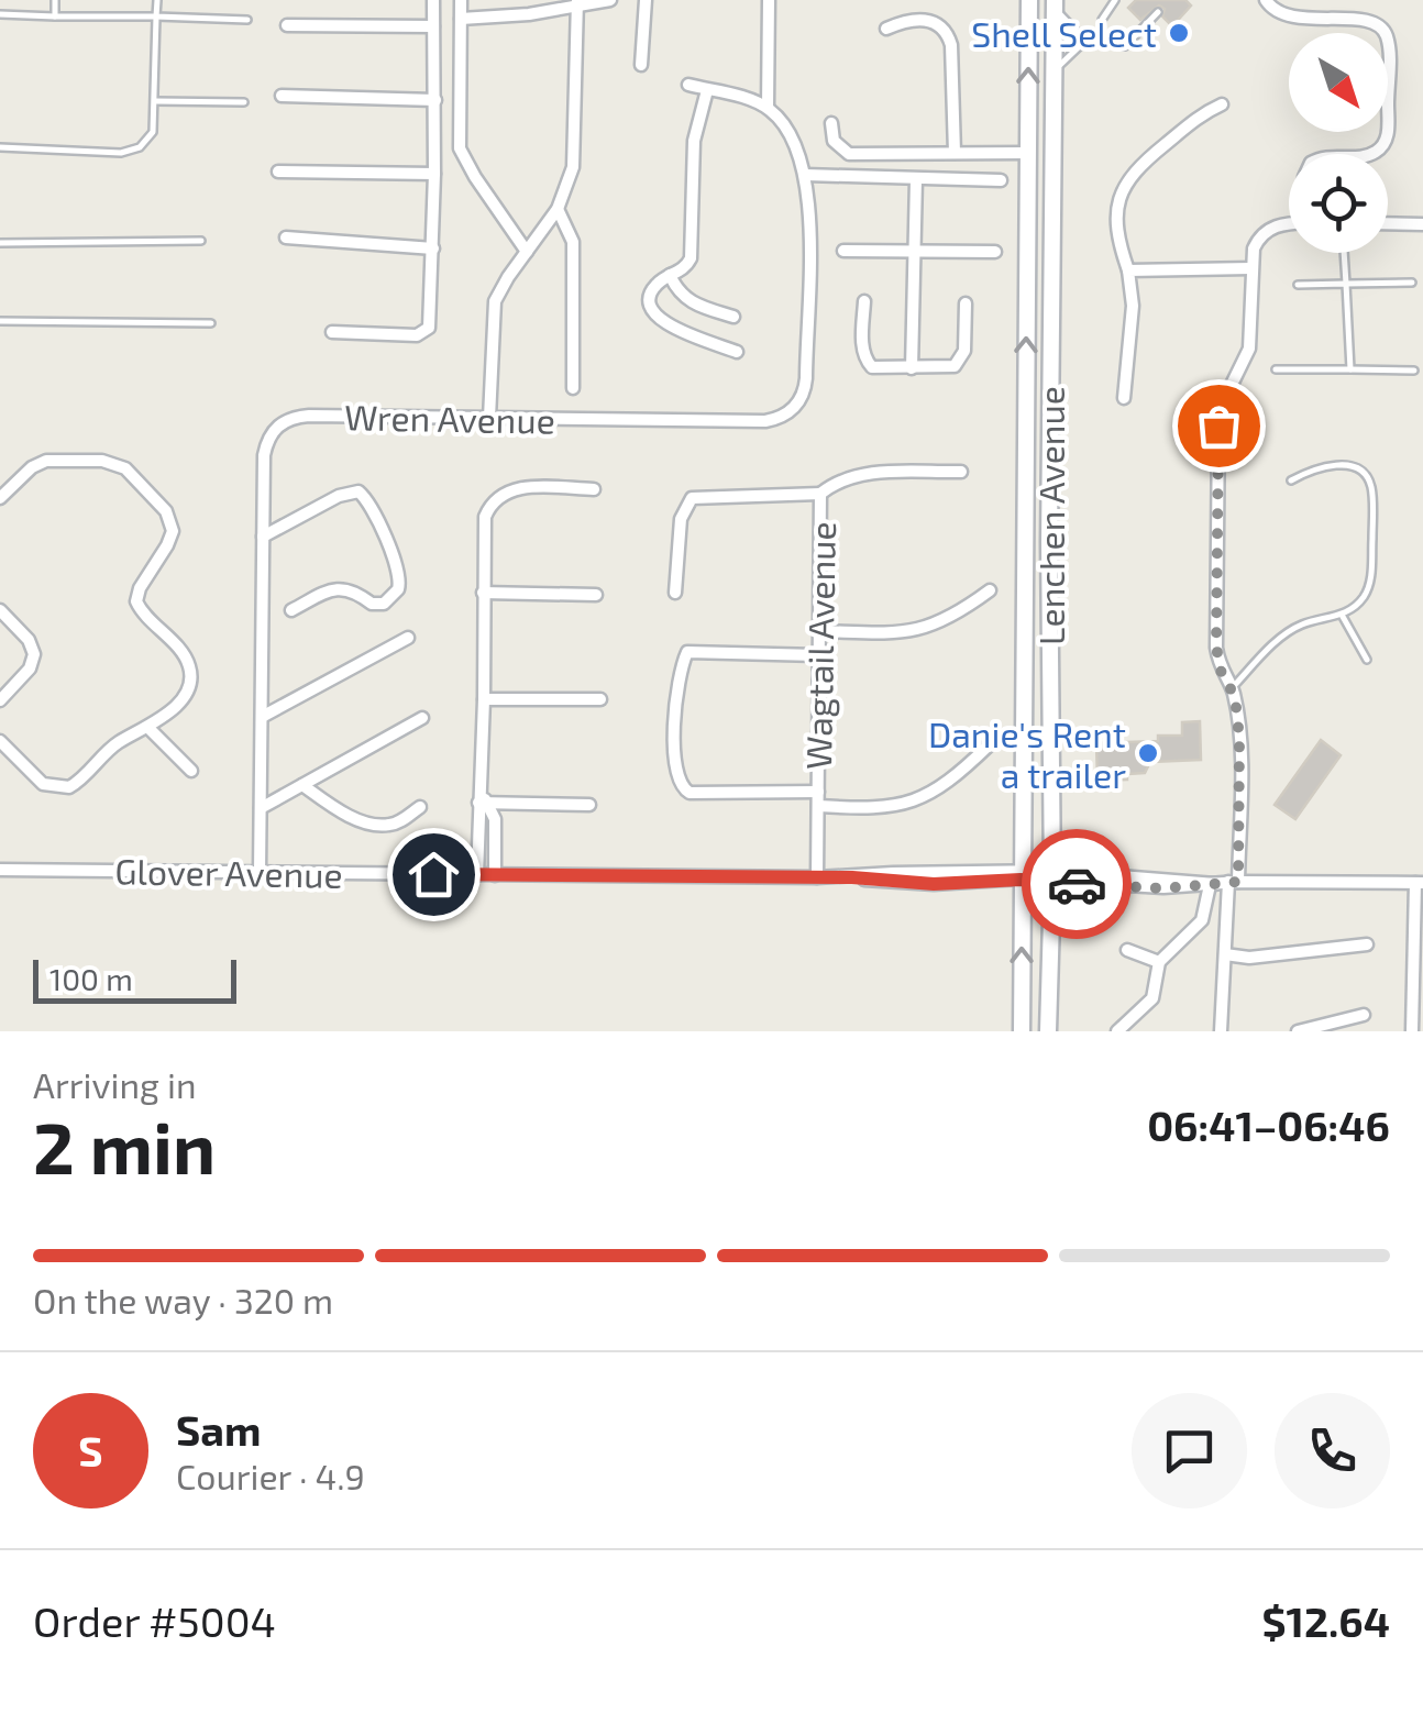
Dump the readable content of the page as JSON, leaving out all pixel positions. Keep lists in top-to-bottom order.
{
  "streets": {
    "main road": ["Lenchen Avenue"],
    "street": ["Wren Avenue", "Wagtail Avenue", "Glover Avenue"]
  },
  "crossings": [
    ["Wren Avenue", "Glover Avenue"],
    ["Lenchen Avenue", "Glover Avenue"],
    ["Wagtail Avenue", "Glover Avenue"]
  ],
  "places": ["Shell Select", "Danie's Rent a trailer"],
  "scale_bar": "100 m",
  "north": "bottom right",
  "page": {
    "scale": "100 m",
    "heading": ["2 min", "Arriving in", "06:41–06:46"],
    "panel": [
      "Sam",
      "Courier · 4.9",
      "Order #5004",
      "$12.64"
    ],
    "bar": "On the way · 320 m",
    "round": "S"
  }
}
